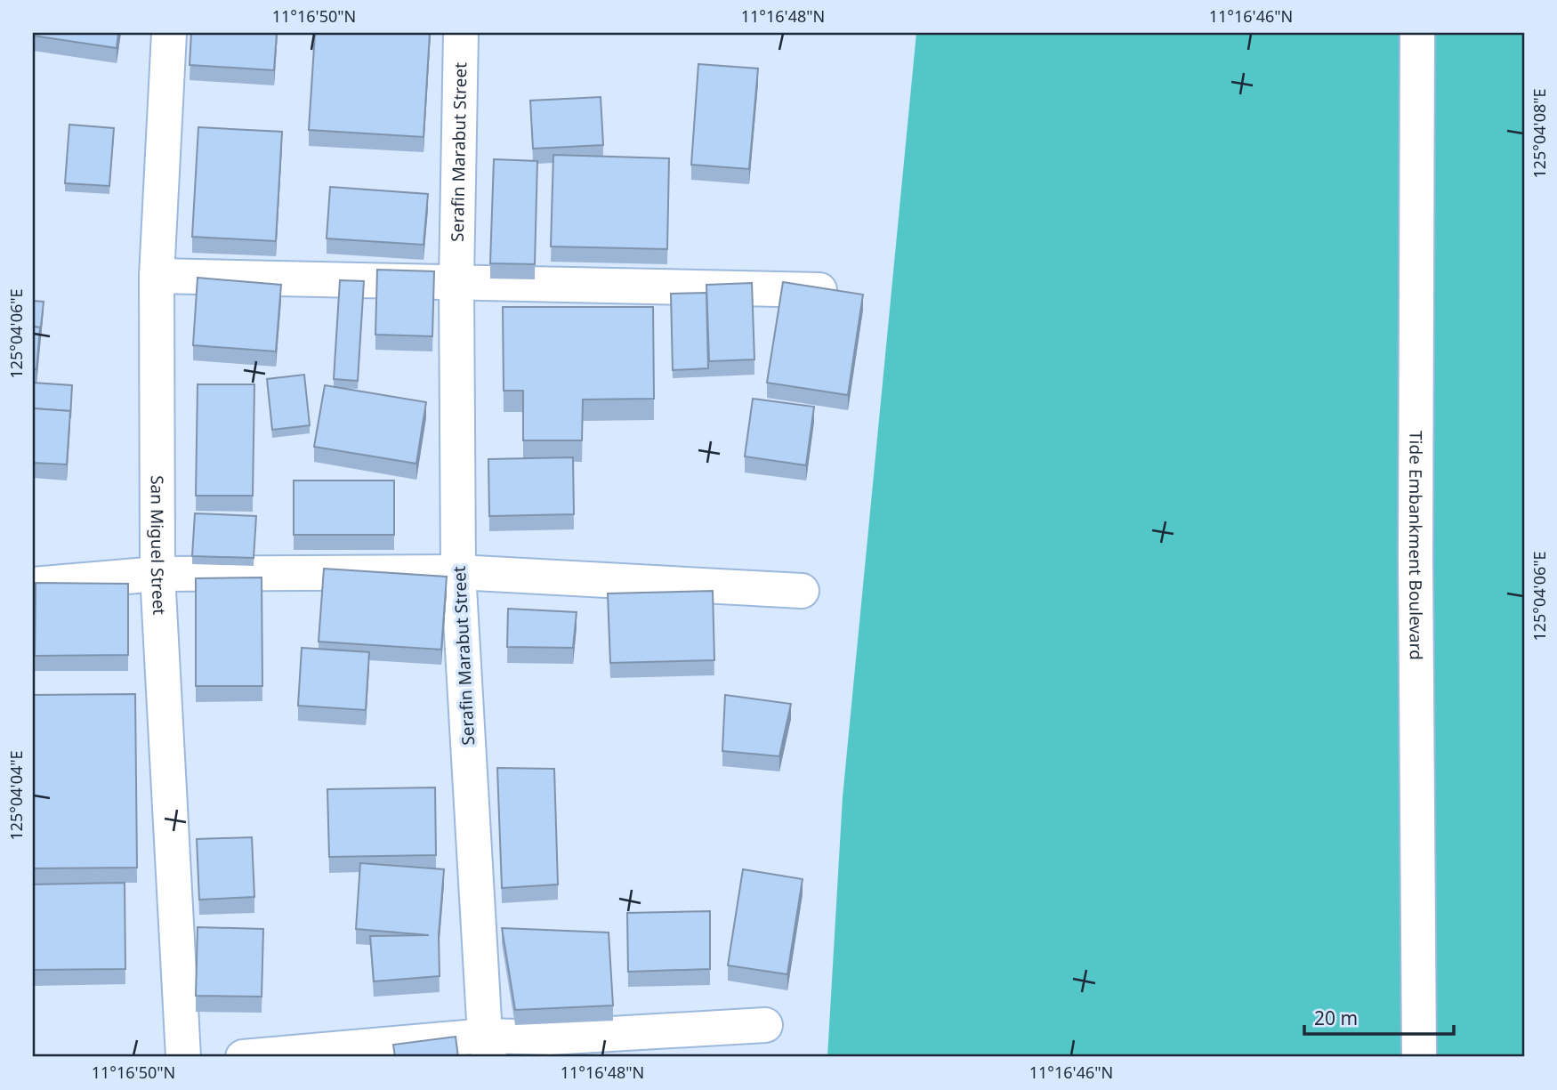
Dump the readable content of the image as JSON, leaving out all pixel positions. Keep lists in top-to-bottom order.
{
  "streets": {
    "street": ["Serafin Marabut Street", "San Miguel Street", "Tide Embankment Boulevard"]
  },
  "scale_bar": "20 m",
  "coordinates": [
    "11°16'50\"N",
    "11°16'48\"N",
    "11°16'46\"N",
    "125°04'08\"E",
    "125°04'06\"E",
    "125°04'04\"E"
  ]
}
